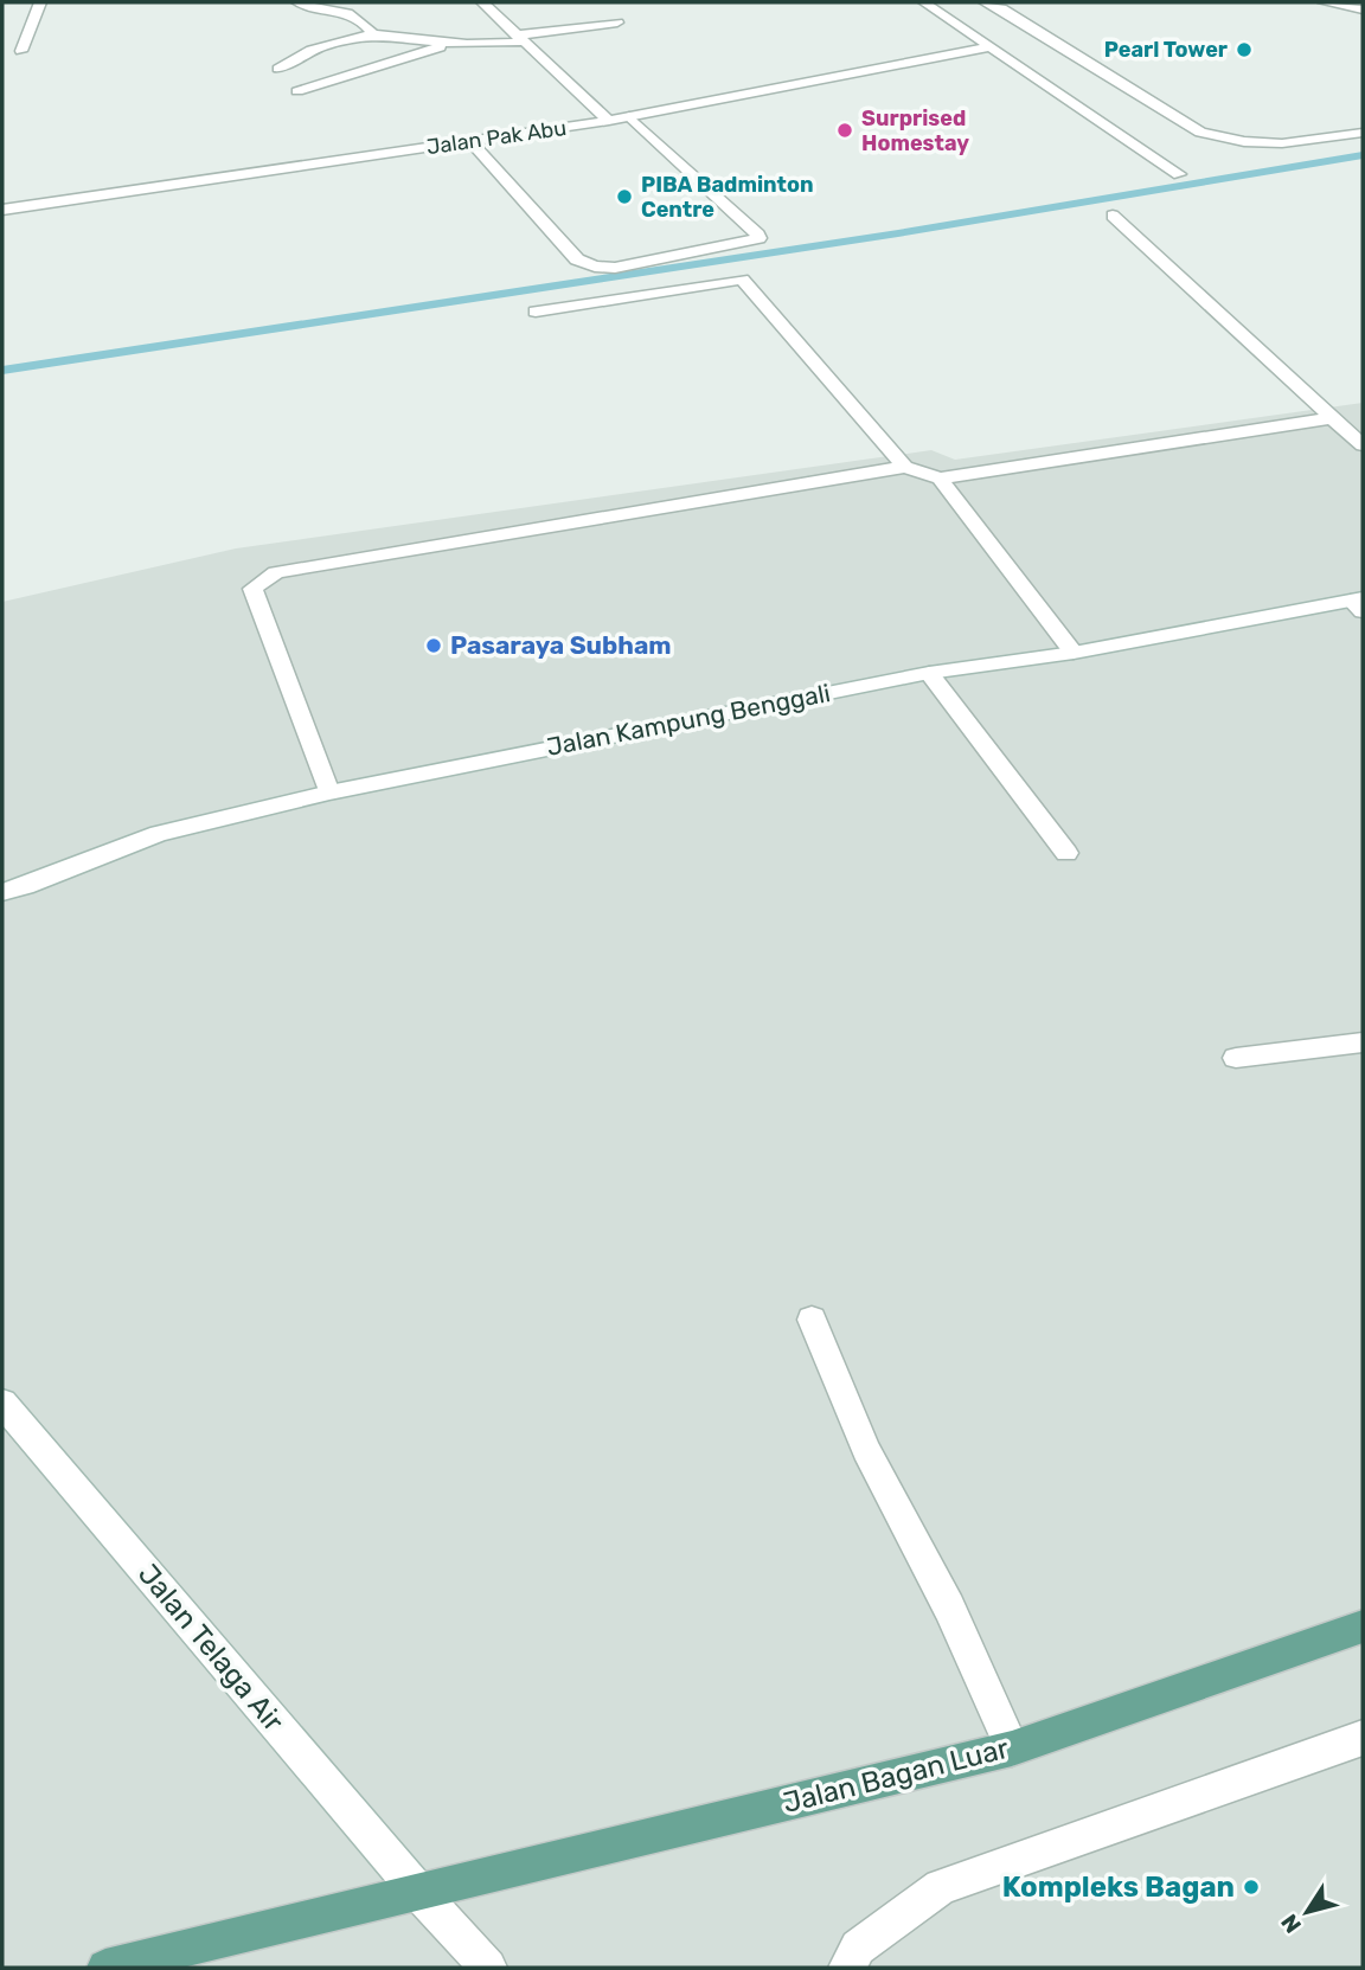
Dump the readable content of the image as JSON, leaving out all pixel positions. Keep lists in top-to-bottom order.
{
  "streets": {
    "main road": ["Jalan Bagan Luar"],
    "street": ["Jalan Pak Abu", "Jalan Kampung Benggali", "Jalan Telaga Air"]
  },
  "crossings": [
    ["Jalan Telaga Air", "Jalan Bagan Luar"]
  ],
  "places": [
    "Pearl Tower",
    "Surprised Homestay",
    "PIBA Badminton Centre",
    "Pasaraya Subham",
    "Kompleks Bagan"
  ],
  "north": "bottom left"
}
